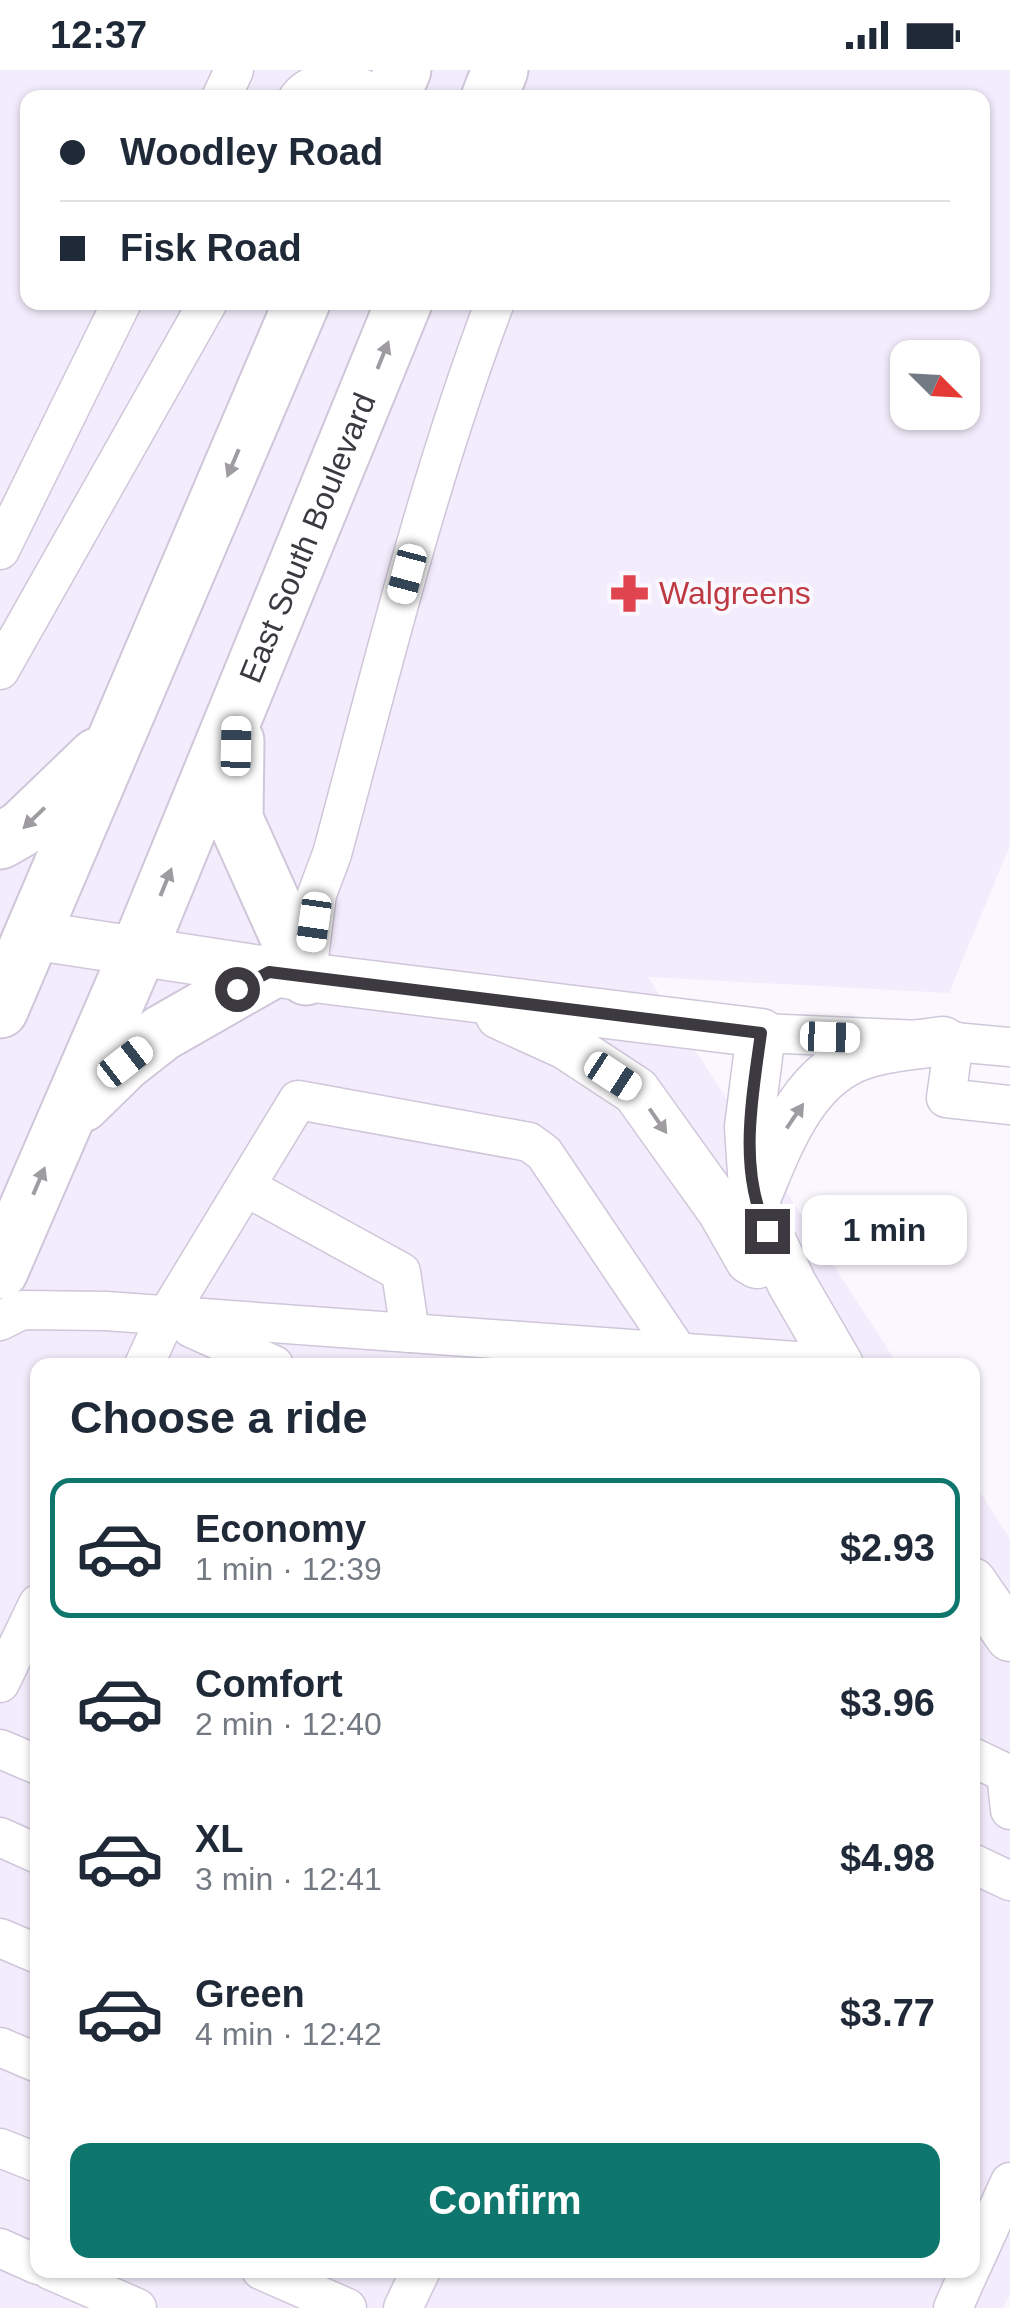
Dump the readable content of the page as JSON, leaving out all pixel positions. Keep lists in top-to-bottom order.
{
  "streets": {
    "highway": ["East South Boulevard"]
  },
  "places": {
    "pharmacy": ["Walgreens"]
  },
  "north": "bottom right",
  "page": {
    "status": "12:37",
    "banner": ["Woodley Road", "Fisk Road"],
    "bubble": "1 min",
    "heading": "Choose a ride",
    "list": [
      {
        "name": "Economy",
        "note": "1 min · 12:39",
        "value": "$2.93"
      },
      {
        "name": "Comfort",
        "note": "2 min · 12:40",
        "value": "$3.96"
      },
      {
        "name": "XL",
        "note": "3 min · 12:41",
        "value": "$4.98"
      },
      {
        "name": "Green",
        "note": "4 min · 12:42",
        "value": "$3.77"
      }
    ],
    "buttons": "Confirm"
  }
}
